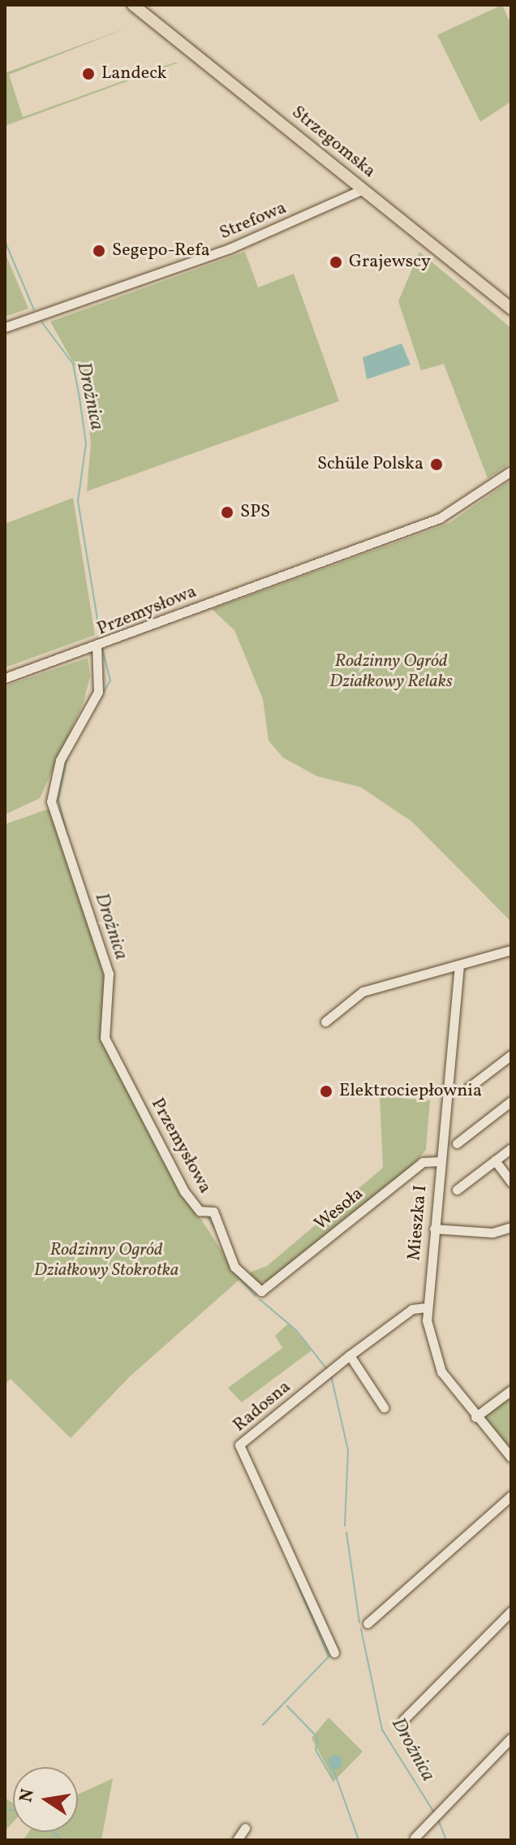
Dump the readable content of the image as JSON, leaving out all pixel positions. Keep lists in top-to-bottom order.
{
  "streets": {
    "main road": ["Strzegomska"],
    "street": [
      "Strefowa",
      "Przemysłowa",
      "Wesoła",
      "Mieszka I",
      "Radosna"
    ]
  },
  "crossings": [
    ["Strzegomska", "Strefowa"],
    ["Przemysłowa", "Wesoła"],
    ["Wesoła", "Mieszka I"],
    ["Mieszka I", "Radosna"]
  ],
  "water": ["Drożnica"],
  "parks": ["Rodzinny Ogród Działkowy Relaks", "Rodzinny Ogród Działkowy Stokrotka"],
  "places": [
    "Landeck",
    "Segepo-Refa",
    "Grajewscy",
    "Schüle Polska",
    "SPS",
    "Elektrociepłownia"
  ],
  "north": "left"
}
